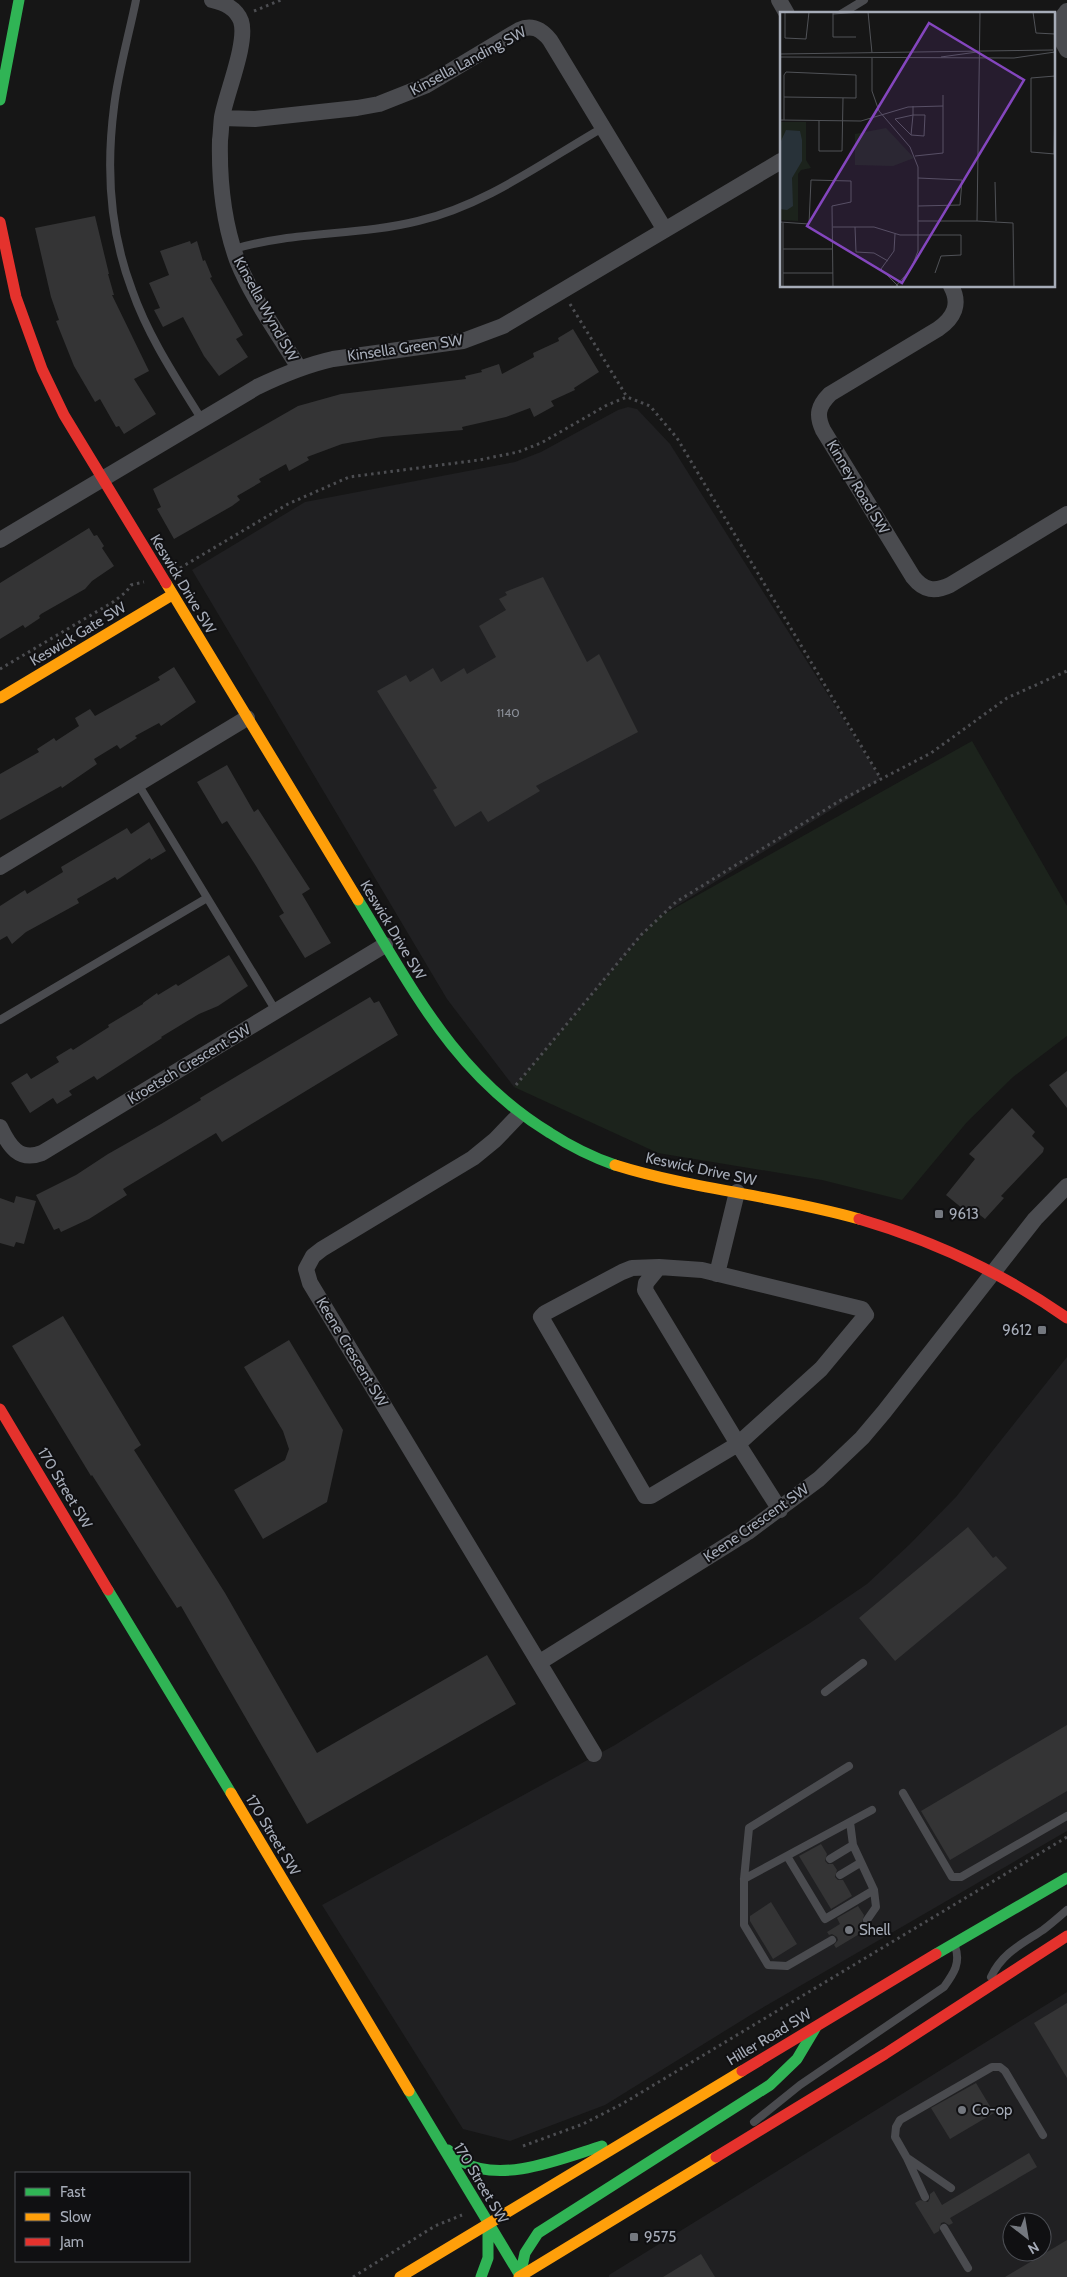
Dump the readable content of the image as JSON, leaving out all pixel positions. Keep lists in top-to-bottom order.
{
  "streets": {
    "main road": [
      "Keswick Drive SW",
      "Keswick Gate SW",
      "170 Street SW",
      "Hiller Road SW"
    ],
    "street": [
      "Kinsella Landing SW",
      "Kinsella Wynd SW",
      "Kinsella Green SW",
      "Kinney Road SW",
      "Kroetsch Crescent SW",
      "Keene Crescent SW"
    ]
  },
  "crossings": [
    ["Kinsella Landing SW", "Kinsella Wynd SW"],
    ["Kinsella Landing SW", "Kinsella Green SW"],
    ["Kinsella Wynd SW", "Kinsella Green SW"],
    ["Kinsella Green SW", "Keswick Drive SW"],
    ["Keswick Drive SW", "Keswick Gate SW"],
    ["Keswick Drive SW", "Kroetsch Crescent SW"],
    ["Keswick Drive SW", "Keene Crescent SW"],
    ["170 Street SW", "Hiller Road SW"]
  ],
  "places": {
    "transit": ["9613", "9612", "9575"],
    "other": ["Shell", "Co-op"]
  },
  "house_numbers": ["1140"],
  "legend": ["Fast", "Slow", "Jam"],
  "north": "bottom right"
}
